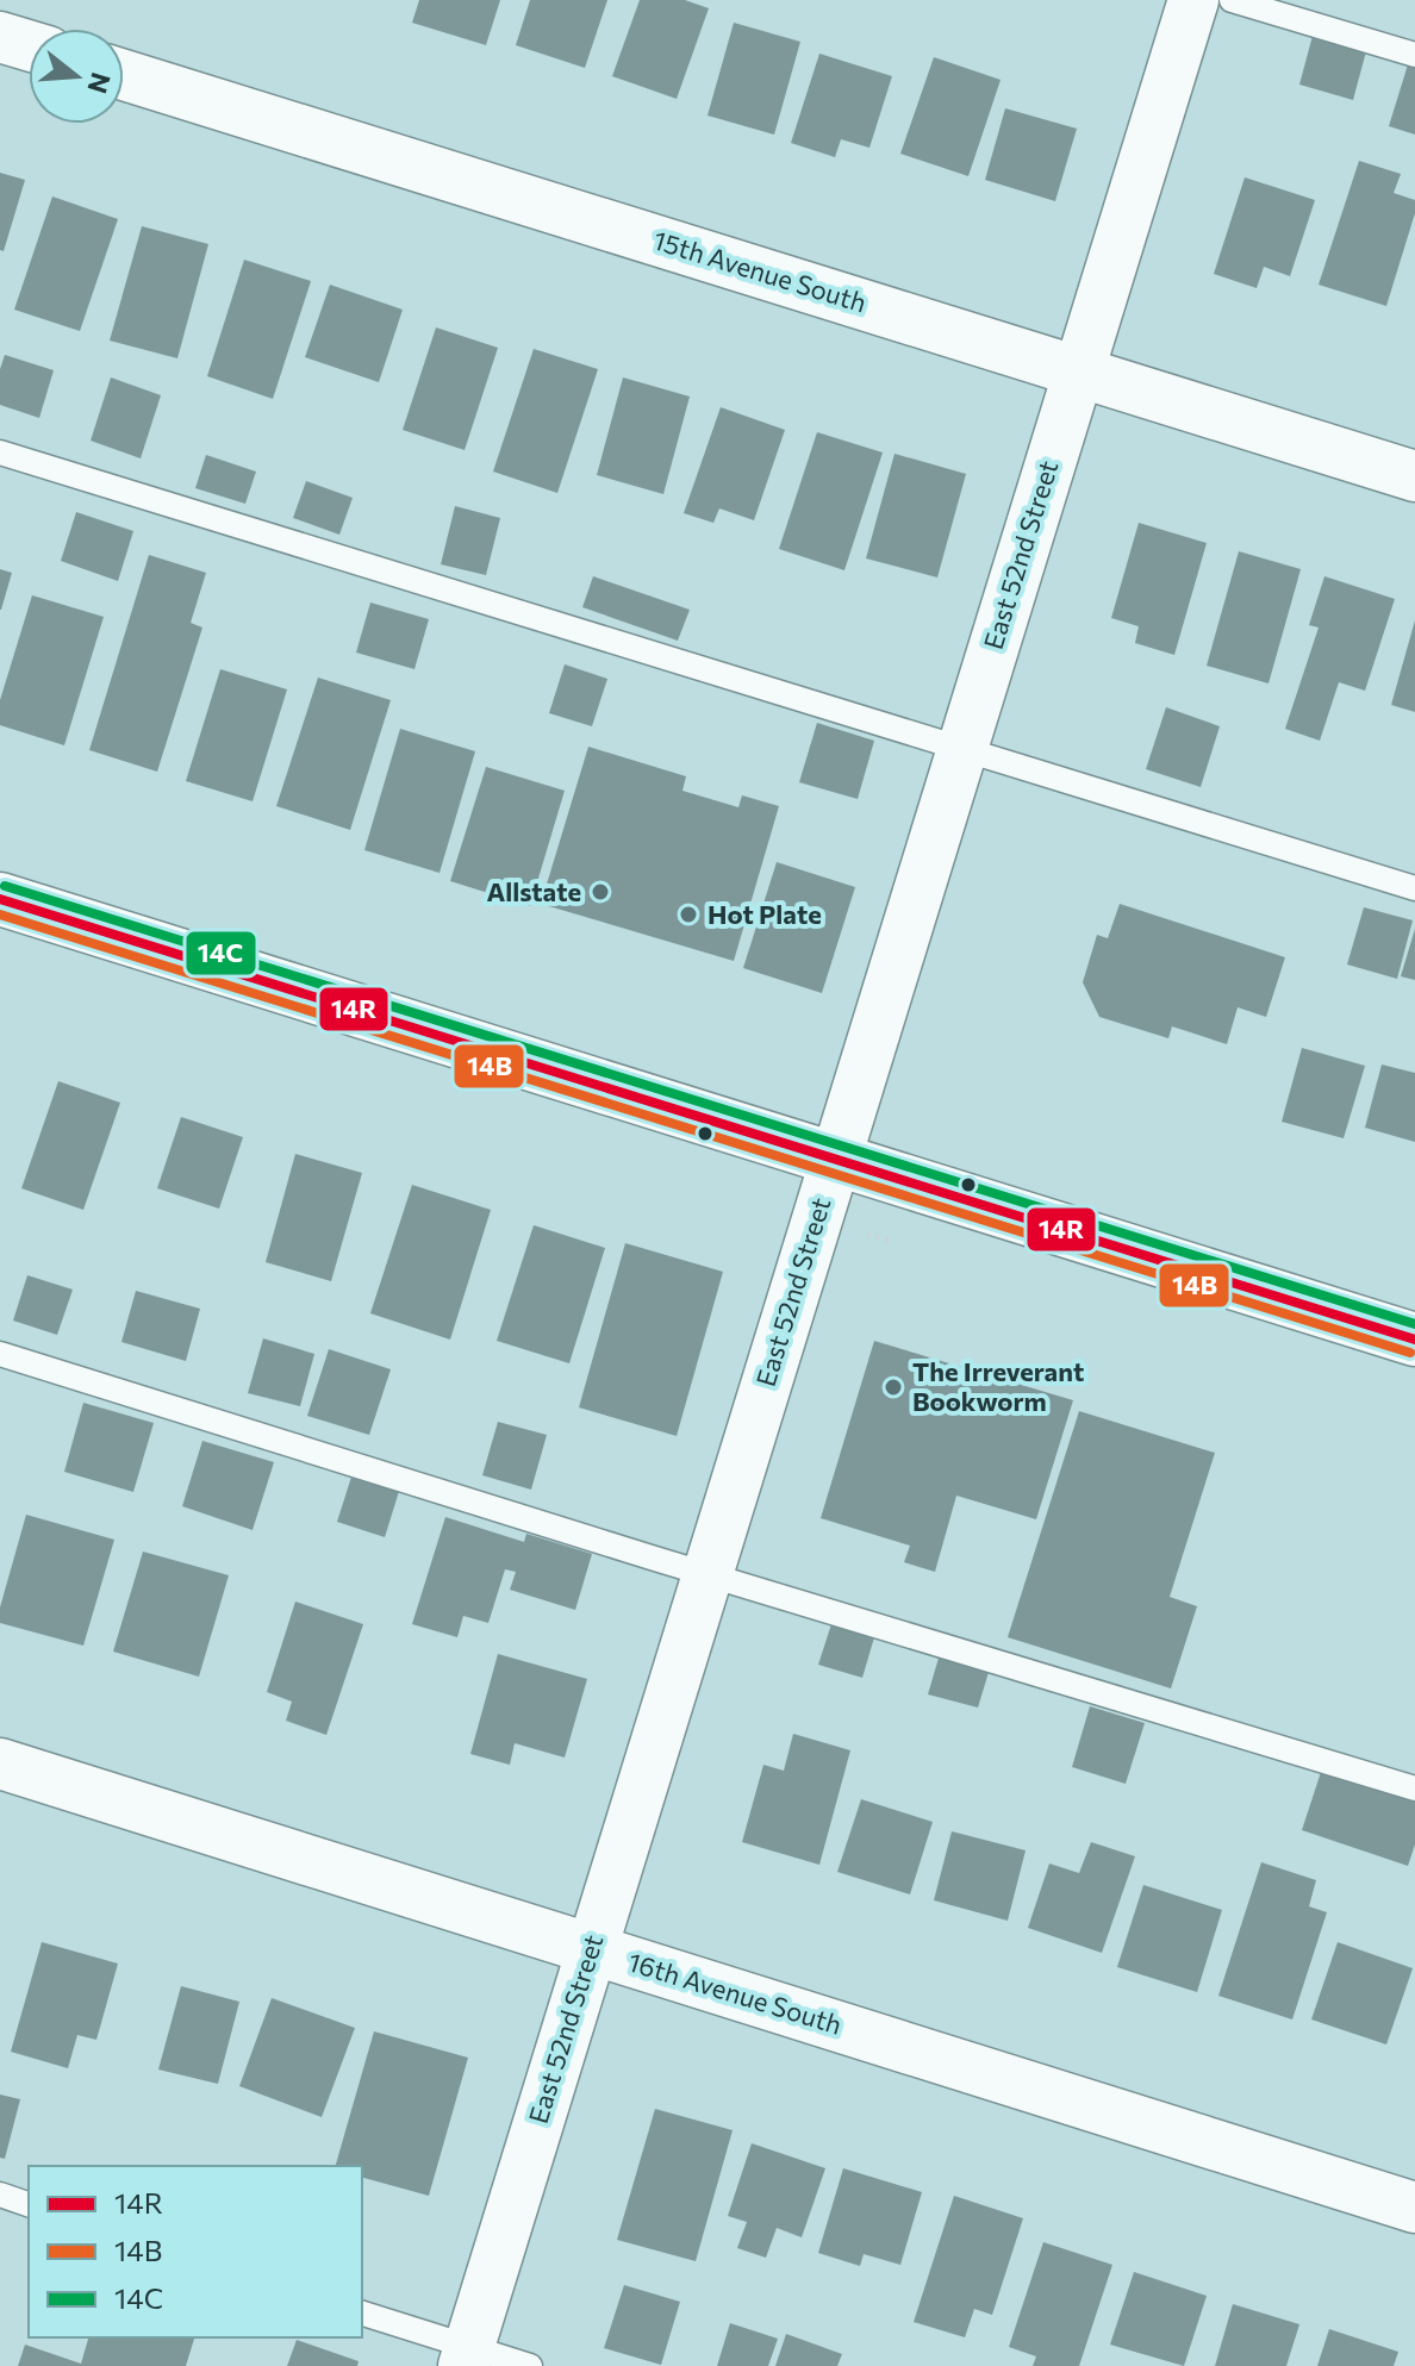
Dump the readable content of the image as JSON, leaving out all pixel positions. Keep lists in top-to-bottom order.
{
  "streets": {
    "street": ["15th Avenue South", "East 52nd Street", "16th Avenue South"]
  },
  "crossings": [
    ["15th Avenue South", "East 52nd Street"],
    ["East 52nd Street", "16th Avenue South"]
  ],
  "places": ["Allstate", "Hot Plate", "The Irreverant Bookworm"],
  "lines": ["transit line 14C", "transit line 14R", "transit line 14B"],
  "legend": ["14R", "14B", "14C"],
  "north": "right"
}
